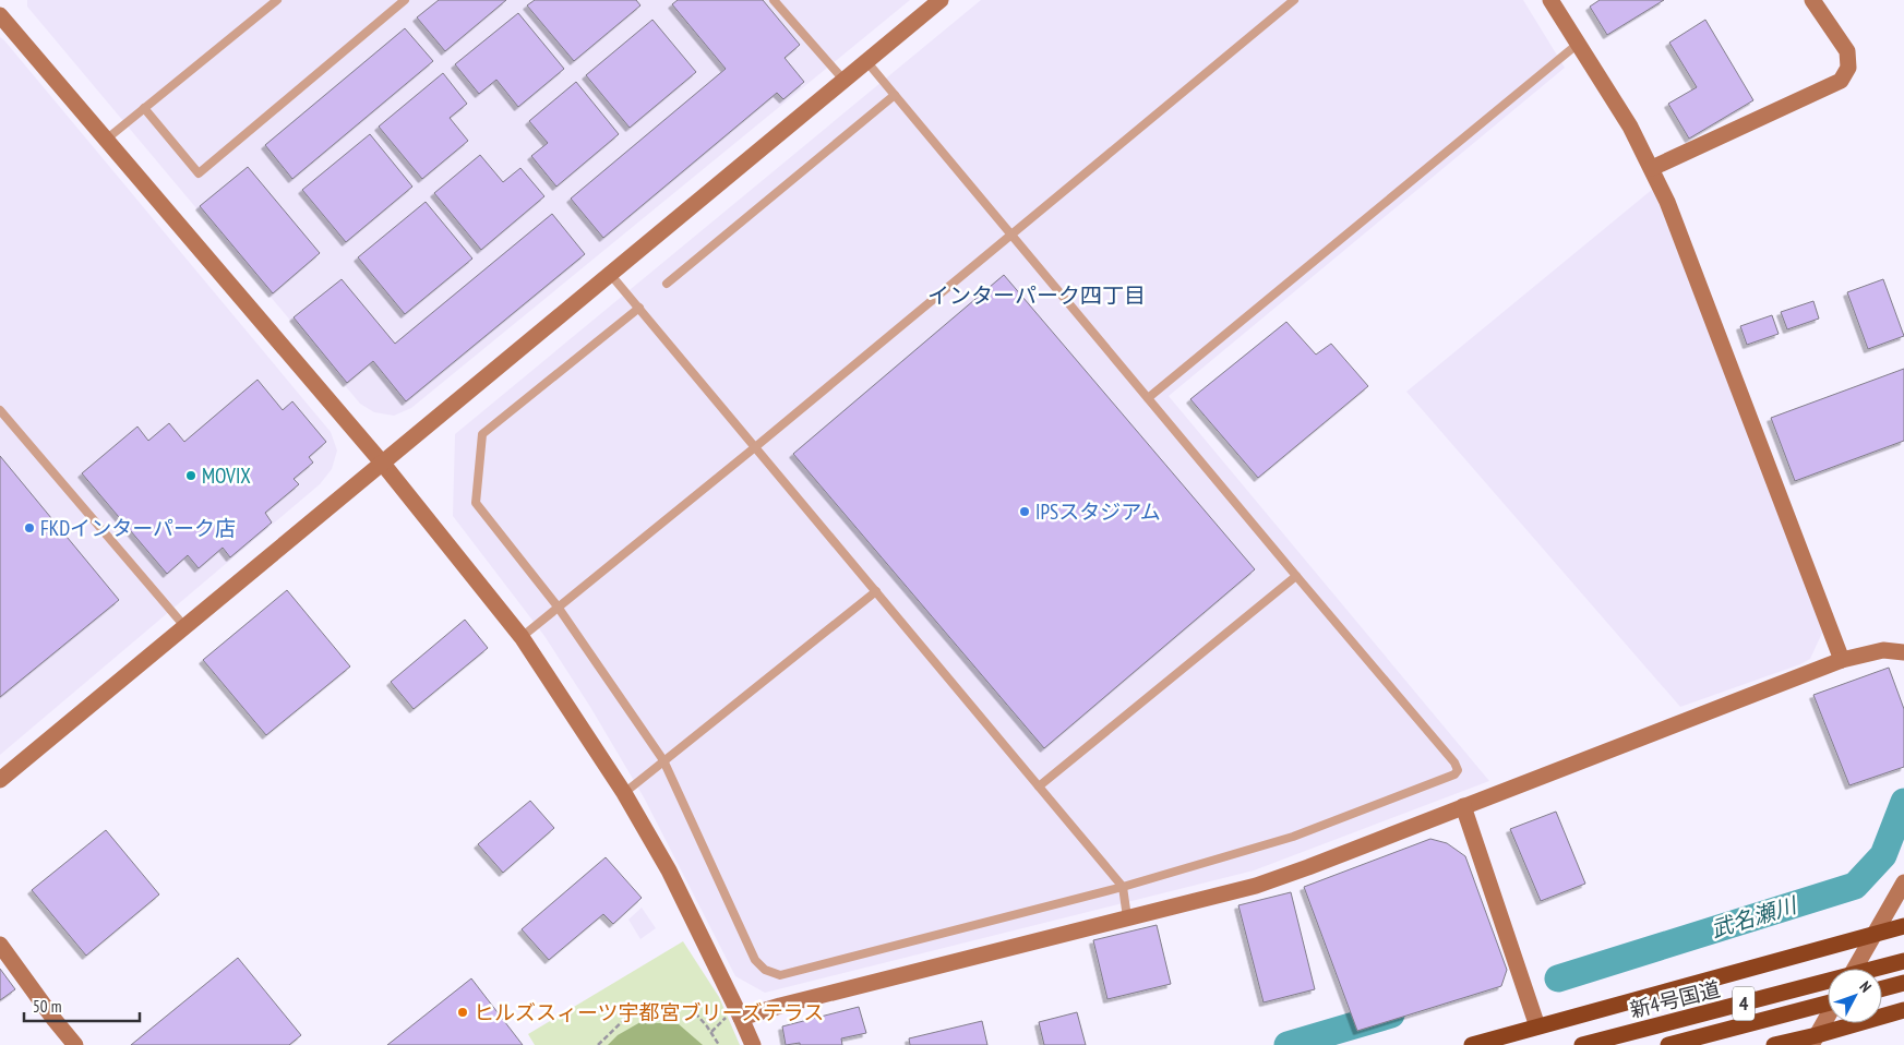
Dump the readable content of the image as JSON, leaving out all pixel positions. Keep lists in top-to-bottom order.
{
  "streets": {
    "highway": ["新4号国道", "4"]
  },
  "districts": ["インターパーク四丁目"],
  "water": ["武名瀬川"],
  "places": [
    "MOVIX",
    "IPSスタジアム",
    "FKDインターパーク店",
    "ヒルズスィーツ宇都宮ブリーズテラス"
  ],
  "scale_bar": "50 m",
  "north": "top right"
}
